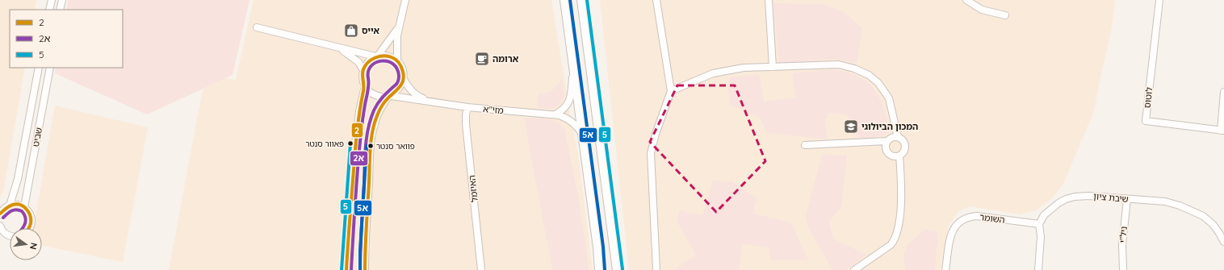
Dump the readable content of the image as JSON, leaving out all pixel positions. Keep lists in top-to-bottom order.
{
  "streets": {
    "street": [
      "לוטוס",
      "מזי\"א",
      "שביט",
      "האיזמל",
      "שיבת ציון",
      "השומר",
      "ניל\"י"
    ]
  },
  "crossings": [
    ["מזי\"א", "האיזמל"],
    ["שיבת ציון", "השומר"],
    ["שיבת ציון", "ניל\"י"]
  ],
  "places": {
    "shop": ["אייס"],
    "cafe": ["ארומה"],
    "school or university": ["המכון הביולוגי"],
    "other": ["פאוור סנטר", "פוואר סנטר"]
  },
  "lines": [
    "transit line 5",
    "transit line 5א",
    "transit line 2",
    "transit line 2א"
  ],
  "legend": ["2", "2א", "5"],
  "north": "right"
}
